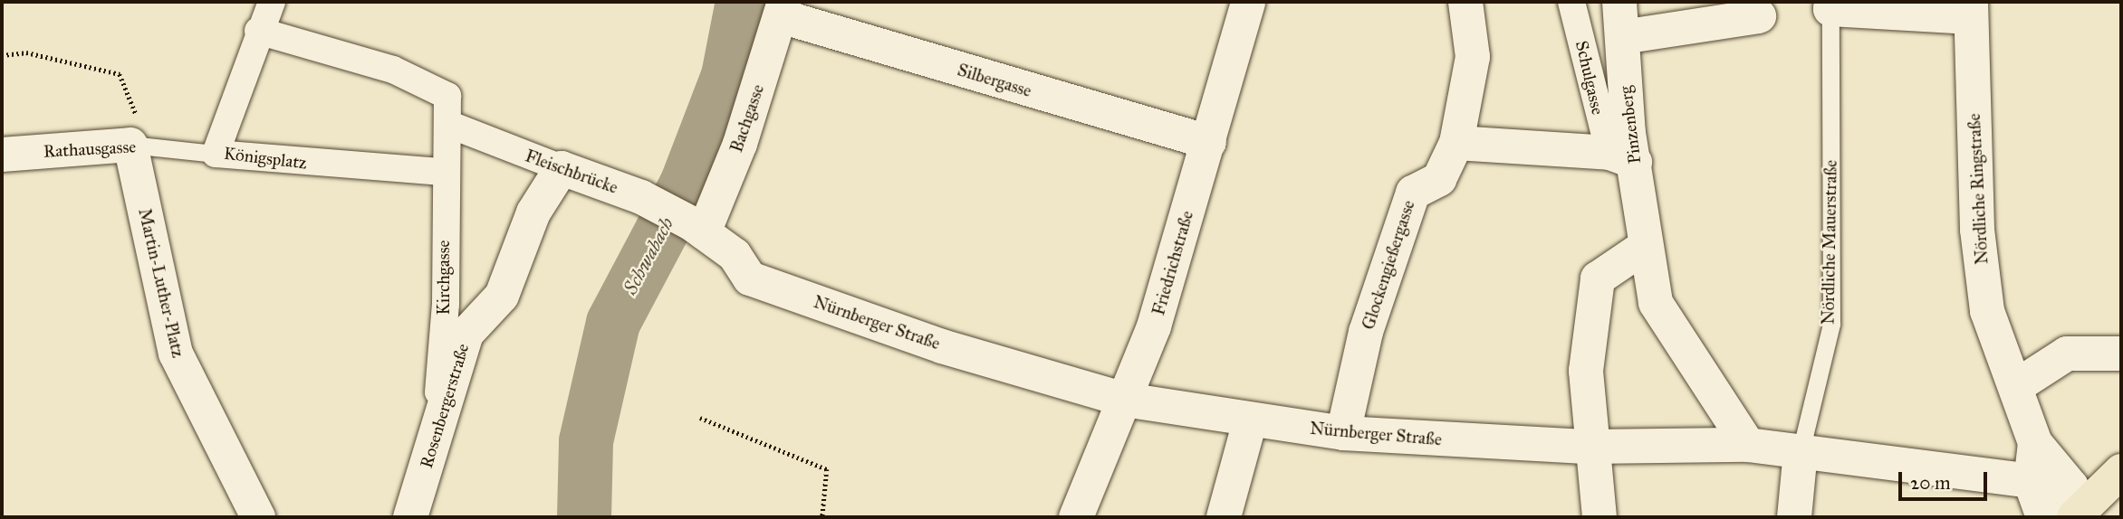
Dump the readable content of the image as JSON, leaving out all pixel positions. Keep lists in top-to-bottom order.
{
  "streets": {
    "street": [
      "Schulgasse",
      "Silbergasse",
      "Bachgasse",
      "Pinzenberg",
      "Rathausgasse",
      "Königsplatz",
      "Fleischbrücke",
      "Nördliche Ringstraße",
      "Nördliche Mauerstraße",
      "Friedrichstraße",
      "Glockengießergasse",
      "Kirchgasse",
      "Martin-Luther-Platz",
      "Nürnberger Straße",
      "Rosenbergerstraße"
    ]
  },
  "crossings": [
    ["Schulgasse", "Pinzenberg"],
    ["Silbergasse", "Bachgasse"],
    ["Silbergasse", "Friedrichstraße"],
    ["Bachgasse", "Fleischbrücke"],
    ["Bachgasse", "Nürnberger Straße"],
    ["Pinzenberg", "Nürnberger Straße"],
    ["Rathausgasse", "Königsplatz"],
    ["Rathausgasse", "Martin-Luther-Platz"],
    ["Königsplatz", "Kirchgasse"],
    ["Fleischbrücke", "Kirchgasse"],
    ["Fleischbrücke", "Nürnberger Straße"],
    ["Fleischbrücke", "Rosenbergerstraße"],
    ["Nördliche Ringstraße", "Nürnberger Straße"],
    ["Nördliche Mauerstraße", "Nürnberger Straße"],
    ["Friedrichstraße", "Nürnberger Straße"],
    ["Glockengießergasse", "Nürnberger Straße"],
    ["Kirchgasse", "Rosenbergerstraße"]
  ],
  "water": ["Schwabach"],
  "scale_bar": "20 m"
}
